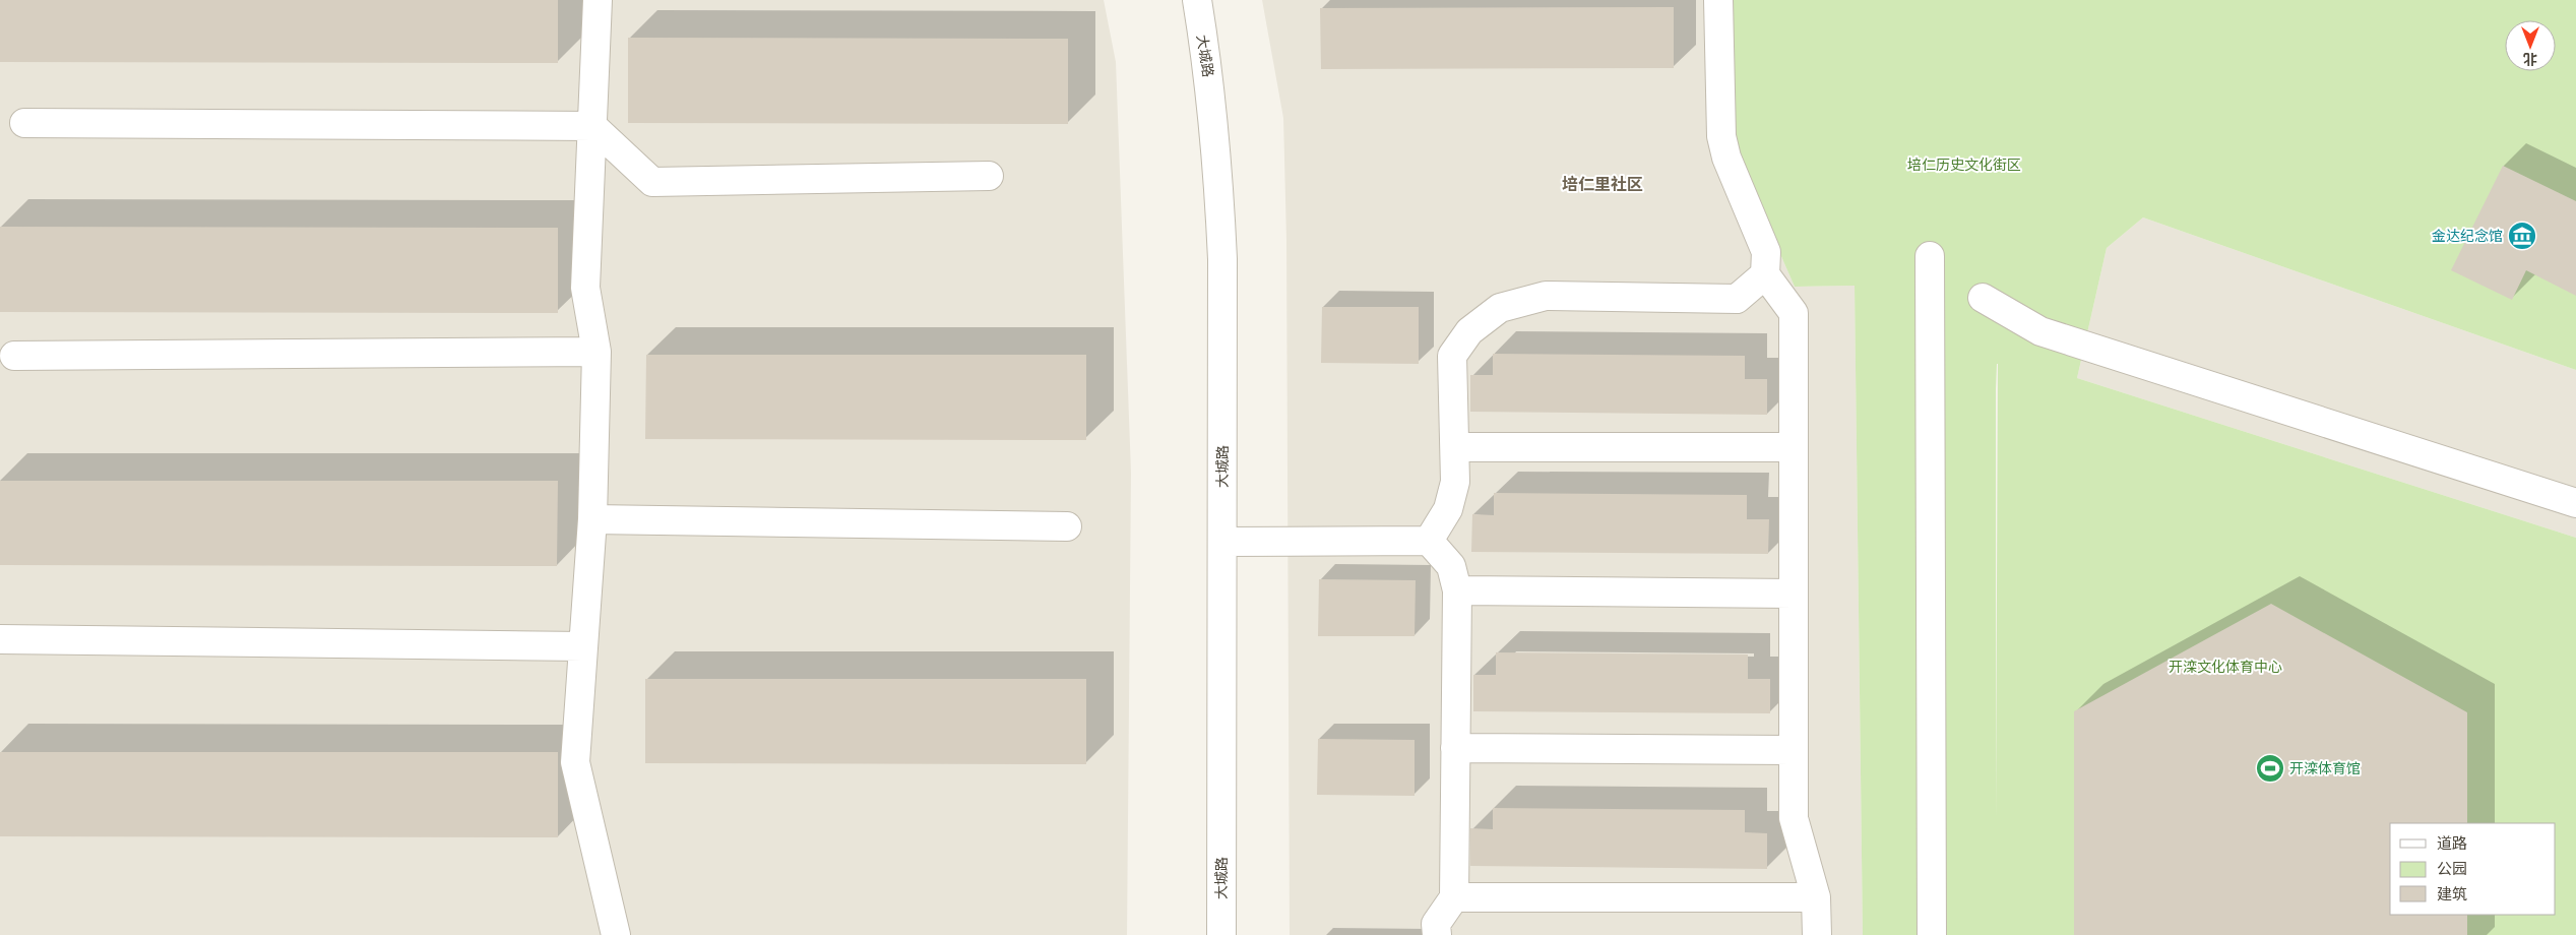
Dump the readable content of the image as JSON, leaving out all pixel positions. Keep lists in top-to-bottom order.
{
  "streets": {
    "street": ["大城路"]
  },
  "districts": ["培仁里社区"],
  "parks": ["培仁历史文化街区", "开滦文化体育中心"],
  "places": {
    "museum": ["金达纪念馆"],
    "sports": ["开滦体育馆"]
  },
  "legend": ["道路", "公园", "建筑"],
  "north": "bottom"
}
